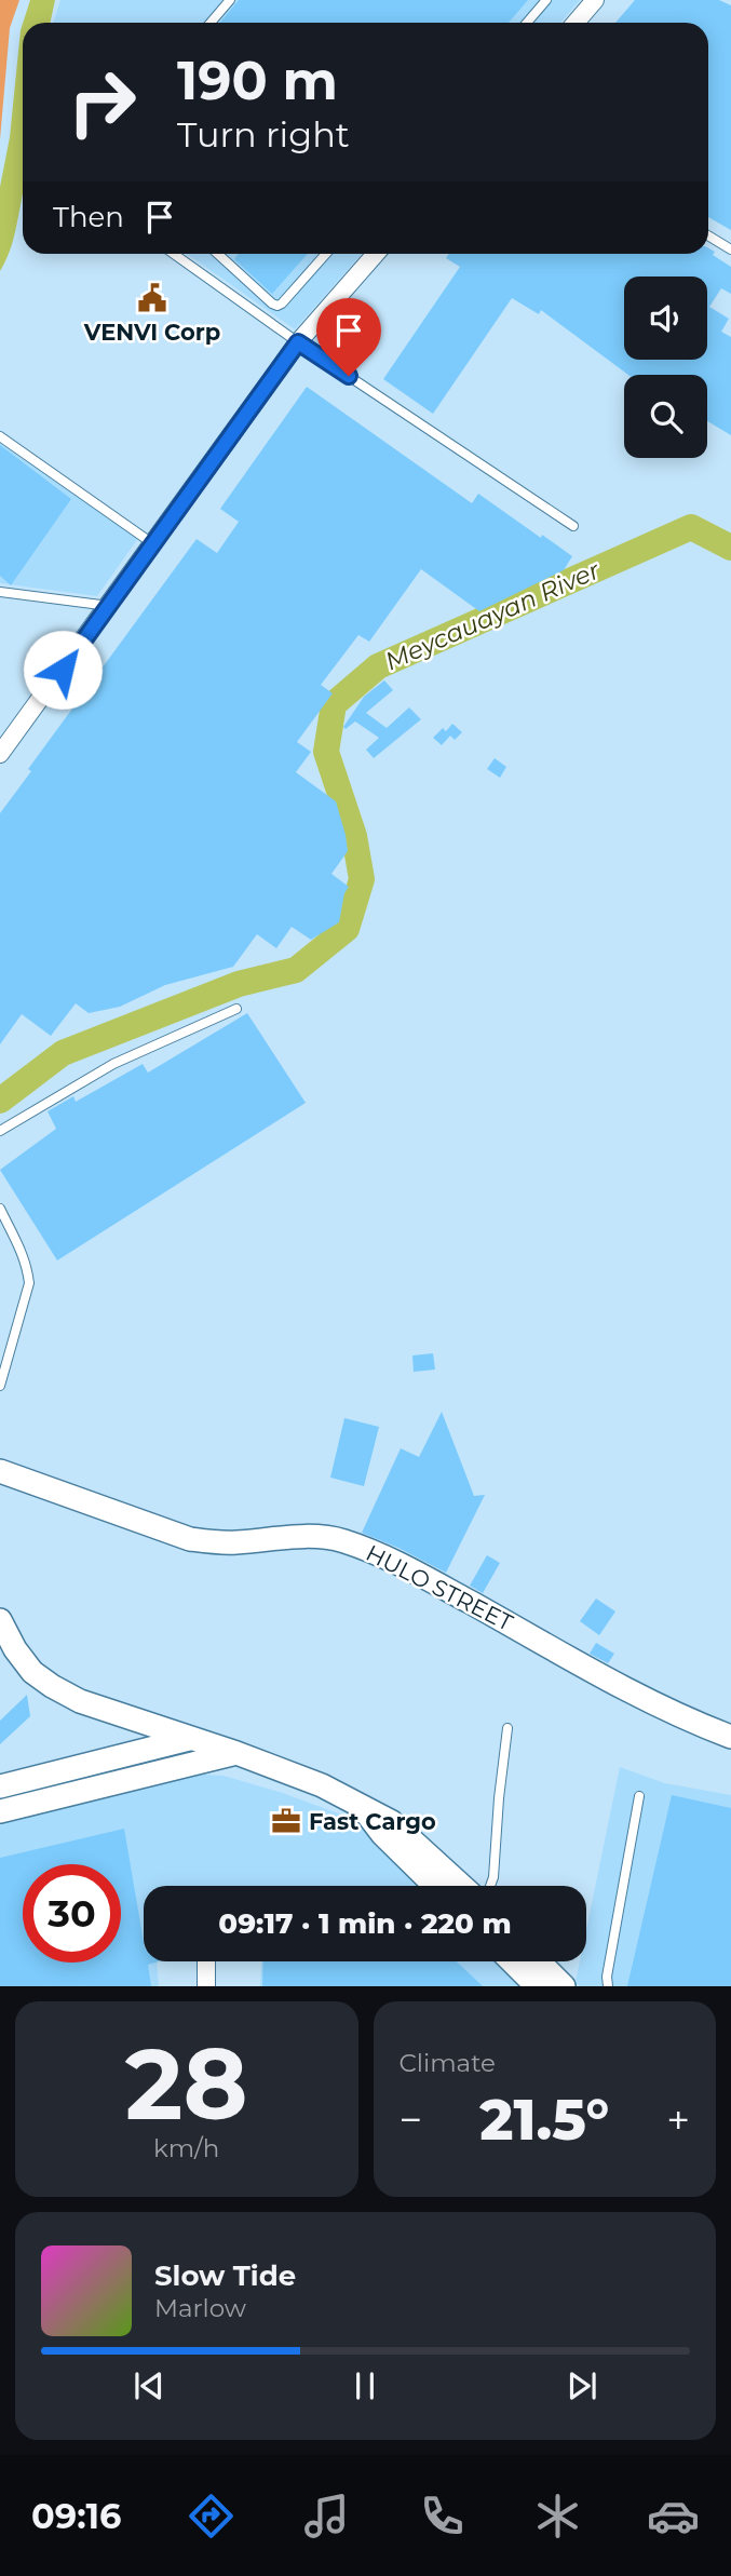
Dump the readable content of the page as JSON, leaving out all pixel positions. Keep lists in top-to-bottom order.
{
  "streets": {
    "street": ["HULO STREET"]
  },
  "water": ["Meycauayan River"],
  "places": {
    "public building": ["VENVI Corp"],
    "office": ["Fast Cargo"]
  },
  "page": {
    "turn": ["190 m", "Turn right"],
    "then": "Then",
    "limit": "30",
    "trip": "09:17 · 1 min · 220 m",
    "tile": [
      ["28", "km/h"],
      "Climate"
    ],
    "heat": ["−", "21.5°", "+"],
    "song": ["Slow Tide", "Marlow"],
    "tabs": "09:16"
  }
}
